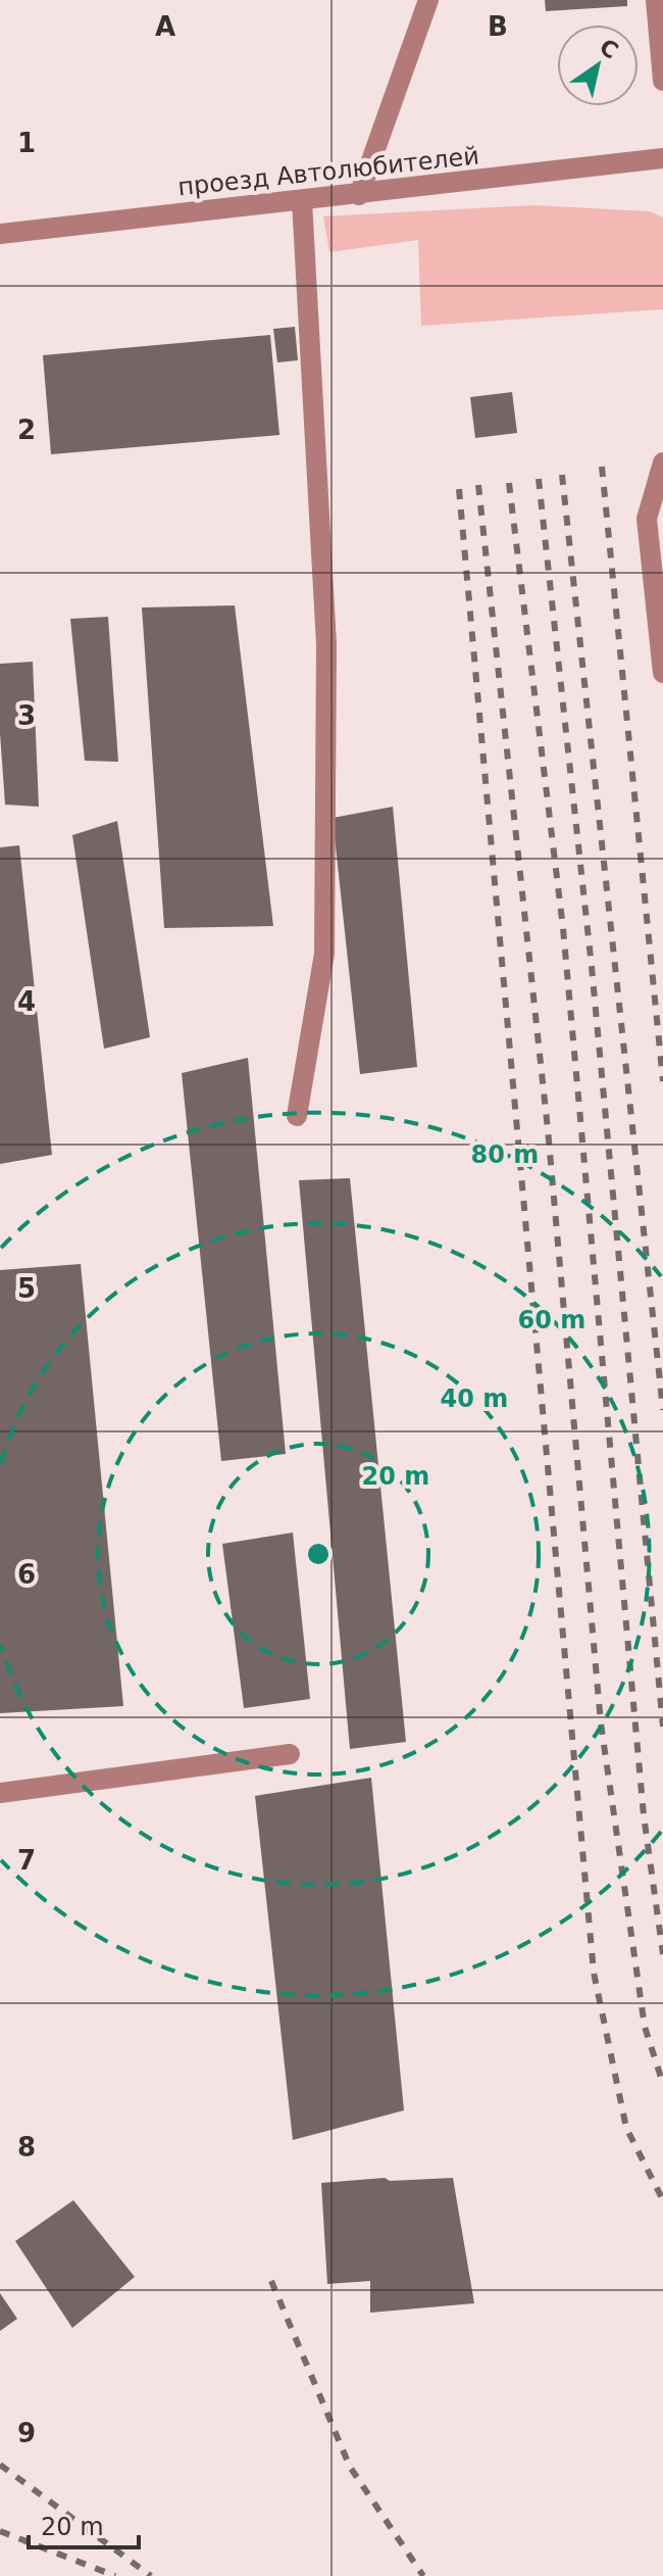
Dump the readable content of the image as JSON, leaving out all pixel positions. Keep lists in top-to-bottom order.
{
  "streets": {
    "street": ["проезд Автолюбителей"]
  },
  "scale_bar": "20 m",
  "north": "top right",
  "grid": {
    "columns": ["A", "B"],
    "rows": [
      "1",
      "2",
      "3",
      "4",
      "5",
      "6",
      "7",
      "8",
      "9"
    ]
  },
  "rings": [
    "80 m",
    "60 m",
    "40 m",
    "20 m"
  ]
}
